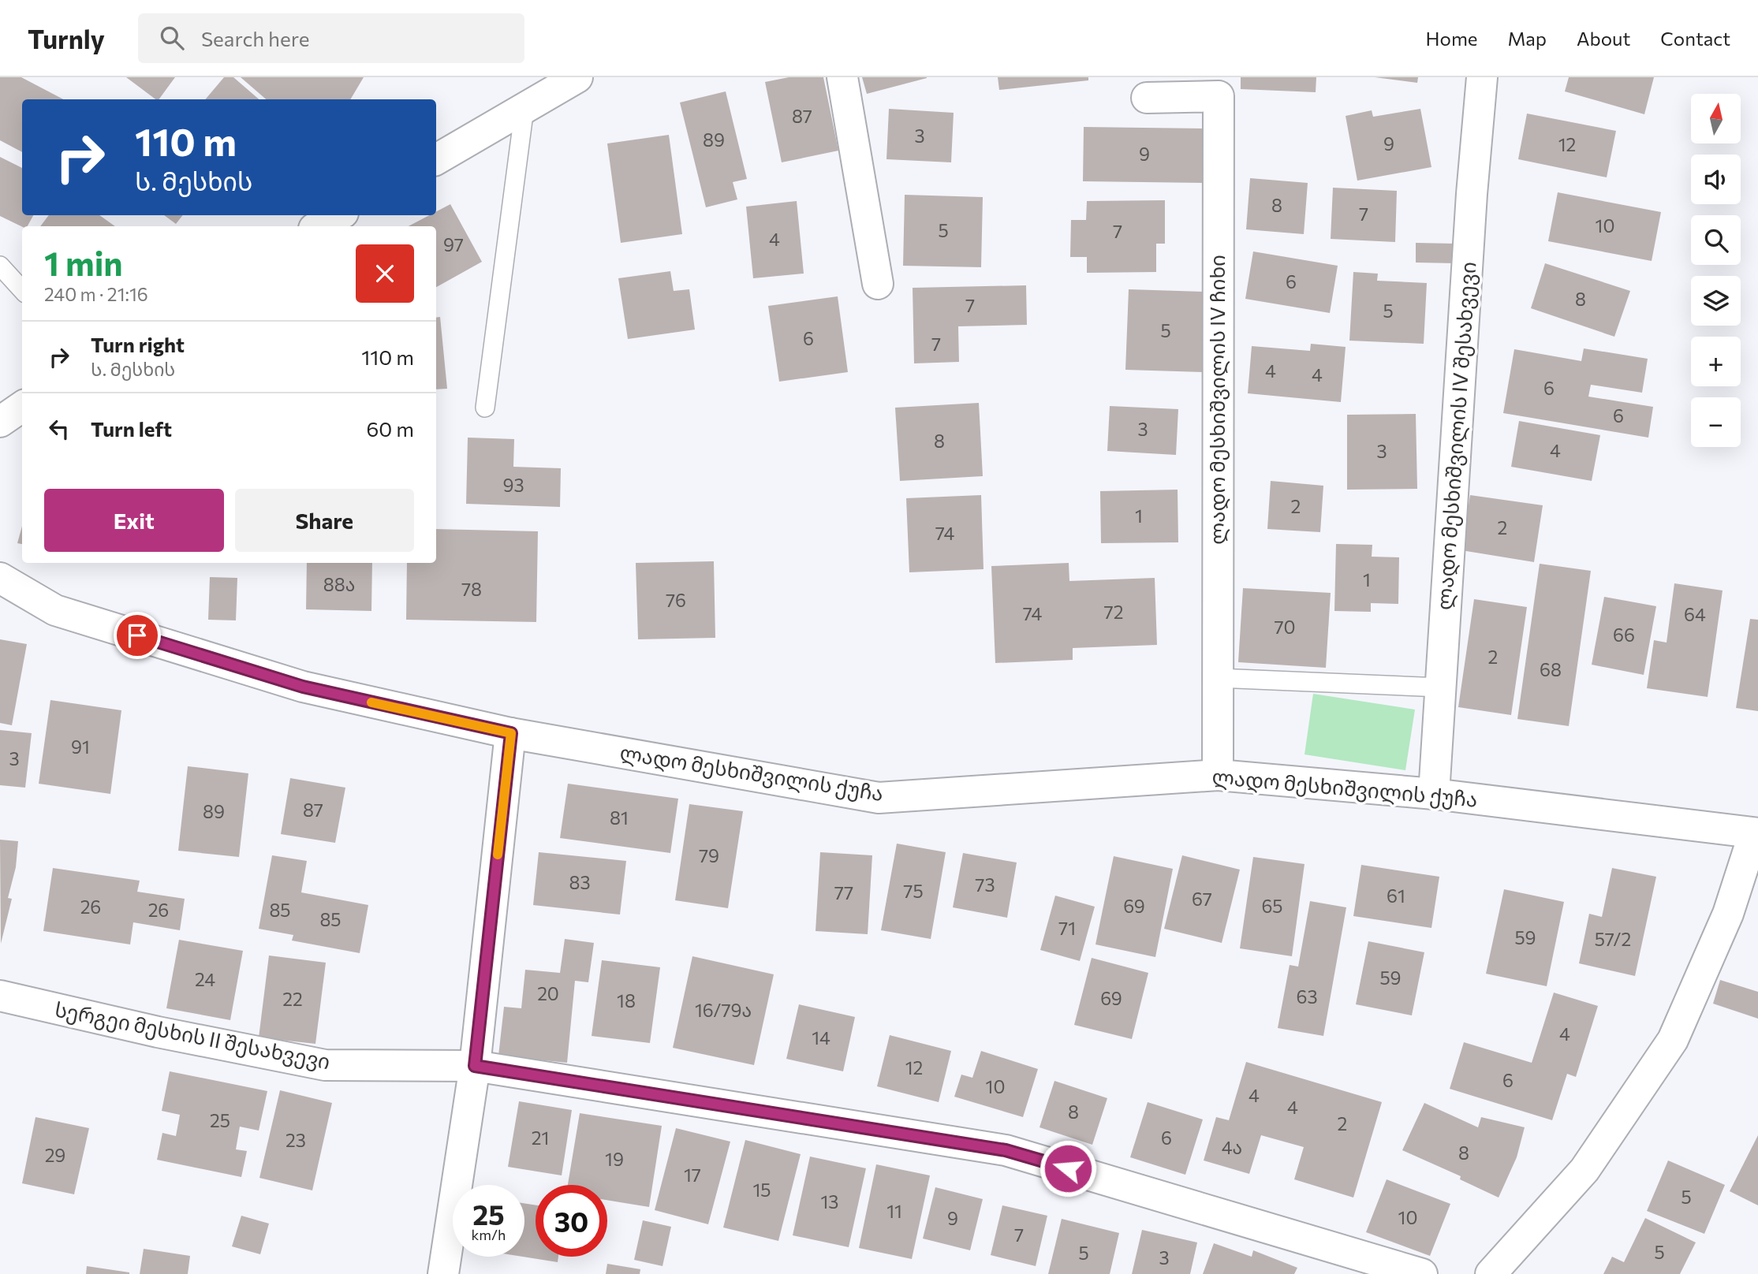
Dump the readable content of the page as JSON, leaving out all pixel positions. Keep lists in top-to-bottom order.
{
  "streets": {
    "street": [
      "ლადო მესხიშვილის IV ჩიხი",
      "ლადო მესხიშვილის IV შესახვევი",
      "ლადო მესხიშვილის ქუჩა",
      "სერგეი მესხის II შესახვევი"
    ]
  },
  "crossings": [
    ["ლადო მესხიშვილის IV ჩიხი", "ლადო მესხიშვილის ქუჩა"],
    ["ლადო მესხიშვილის IV შესახვევი", "ლადო მესხიშვილის ქუჩა"]
  ],
  "house_numbers": [
    "87",
    "3",
    "89",
    "9",
    "12",
    "9",
    "8",
    "7",
    "10",
    "5",
    "7",
    "4",
    "97",
    "6",
    "8",
    "7",
    "5",
    "5",
    "6",
    "7",
    "4",
    "4",
    "6",
    "6",
    "3",
    "8",
    "4",
    "3",
    "93",
    "2",
    "1",
    "2",
    "74",
    "1",
    "88ა",
    "78",
    "76",
    "72",
    "74",
    "64",
    "70",
    "66",
    "2",
    "68",
    "91",
    "3",
    "87",
    "89",
    "81",
    "79",
    "83",
    "73",
    "75",
    "77",
    "61",
    "67",
    "69",
    "65",
    "26",
    "26",
    "85",
    "85",
    "71",
    "59",
    "57/2",
    "59",
    "24",
    "20",
    "63",
    "69",
    "22",
    "18",
    "16/79ა",
    "4",
    "14",
    "12",
    "6",
    "10",
    "4",
    "4",
    "8",
    "25",
    "2",
    "21",
    "6",
    "23",
    "4ა",
    "8",
    "29",
    "19",
    "17",
    "15",
    "5",
    "13",
    "11",
    "10",
    "9",
    "7",
    "5",
    "5",
    "3"
  ],
  "north": "top",
  "page": {
    "header": "Turnly",
    "search": "Search here",
    "nav": [
      "Home",
      "Map",
      "About",
      "Contact"
    ],
    "map_buttons": ["+", "−"],
    "turn": ["110 m", "Ს. Მესხის"],
    "heading": ["1 min", "240 m · 21:16"],
    "list": [
      {
        "name": "Turn right",
        "note": "Ს. Მესხის",
        "value": "110 m"
      },
      {
        "name": "Turn left",
        "value": "60 m"
      }
    ],
    "buttons": ["Exit", "Share"],
    "speed": "25 km/h",
    "limit": "30"
  }
}
